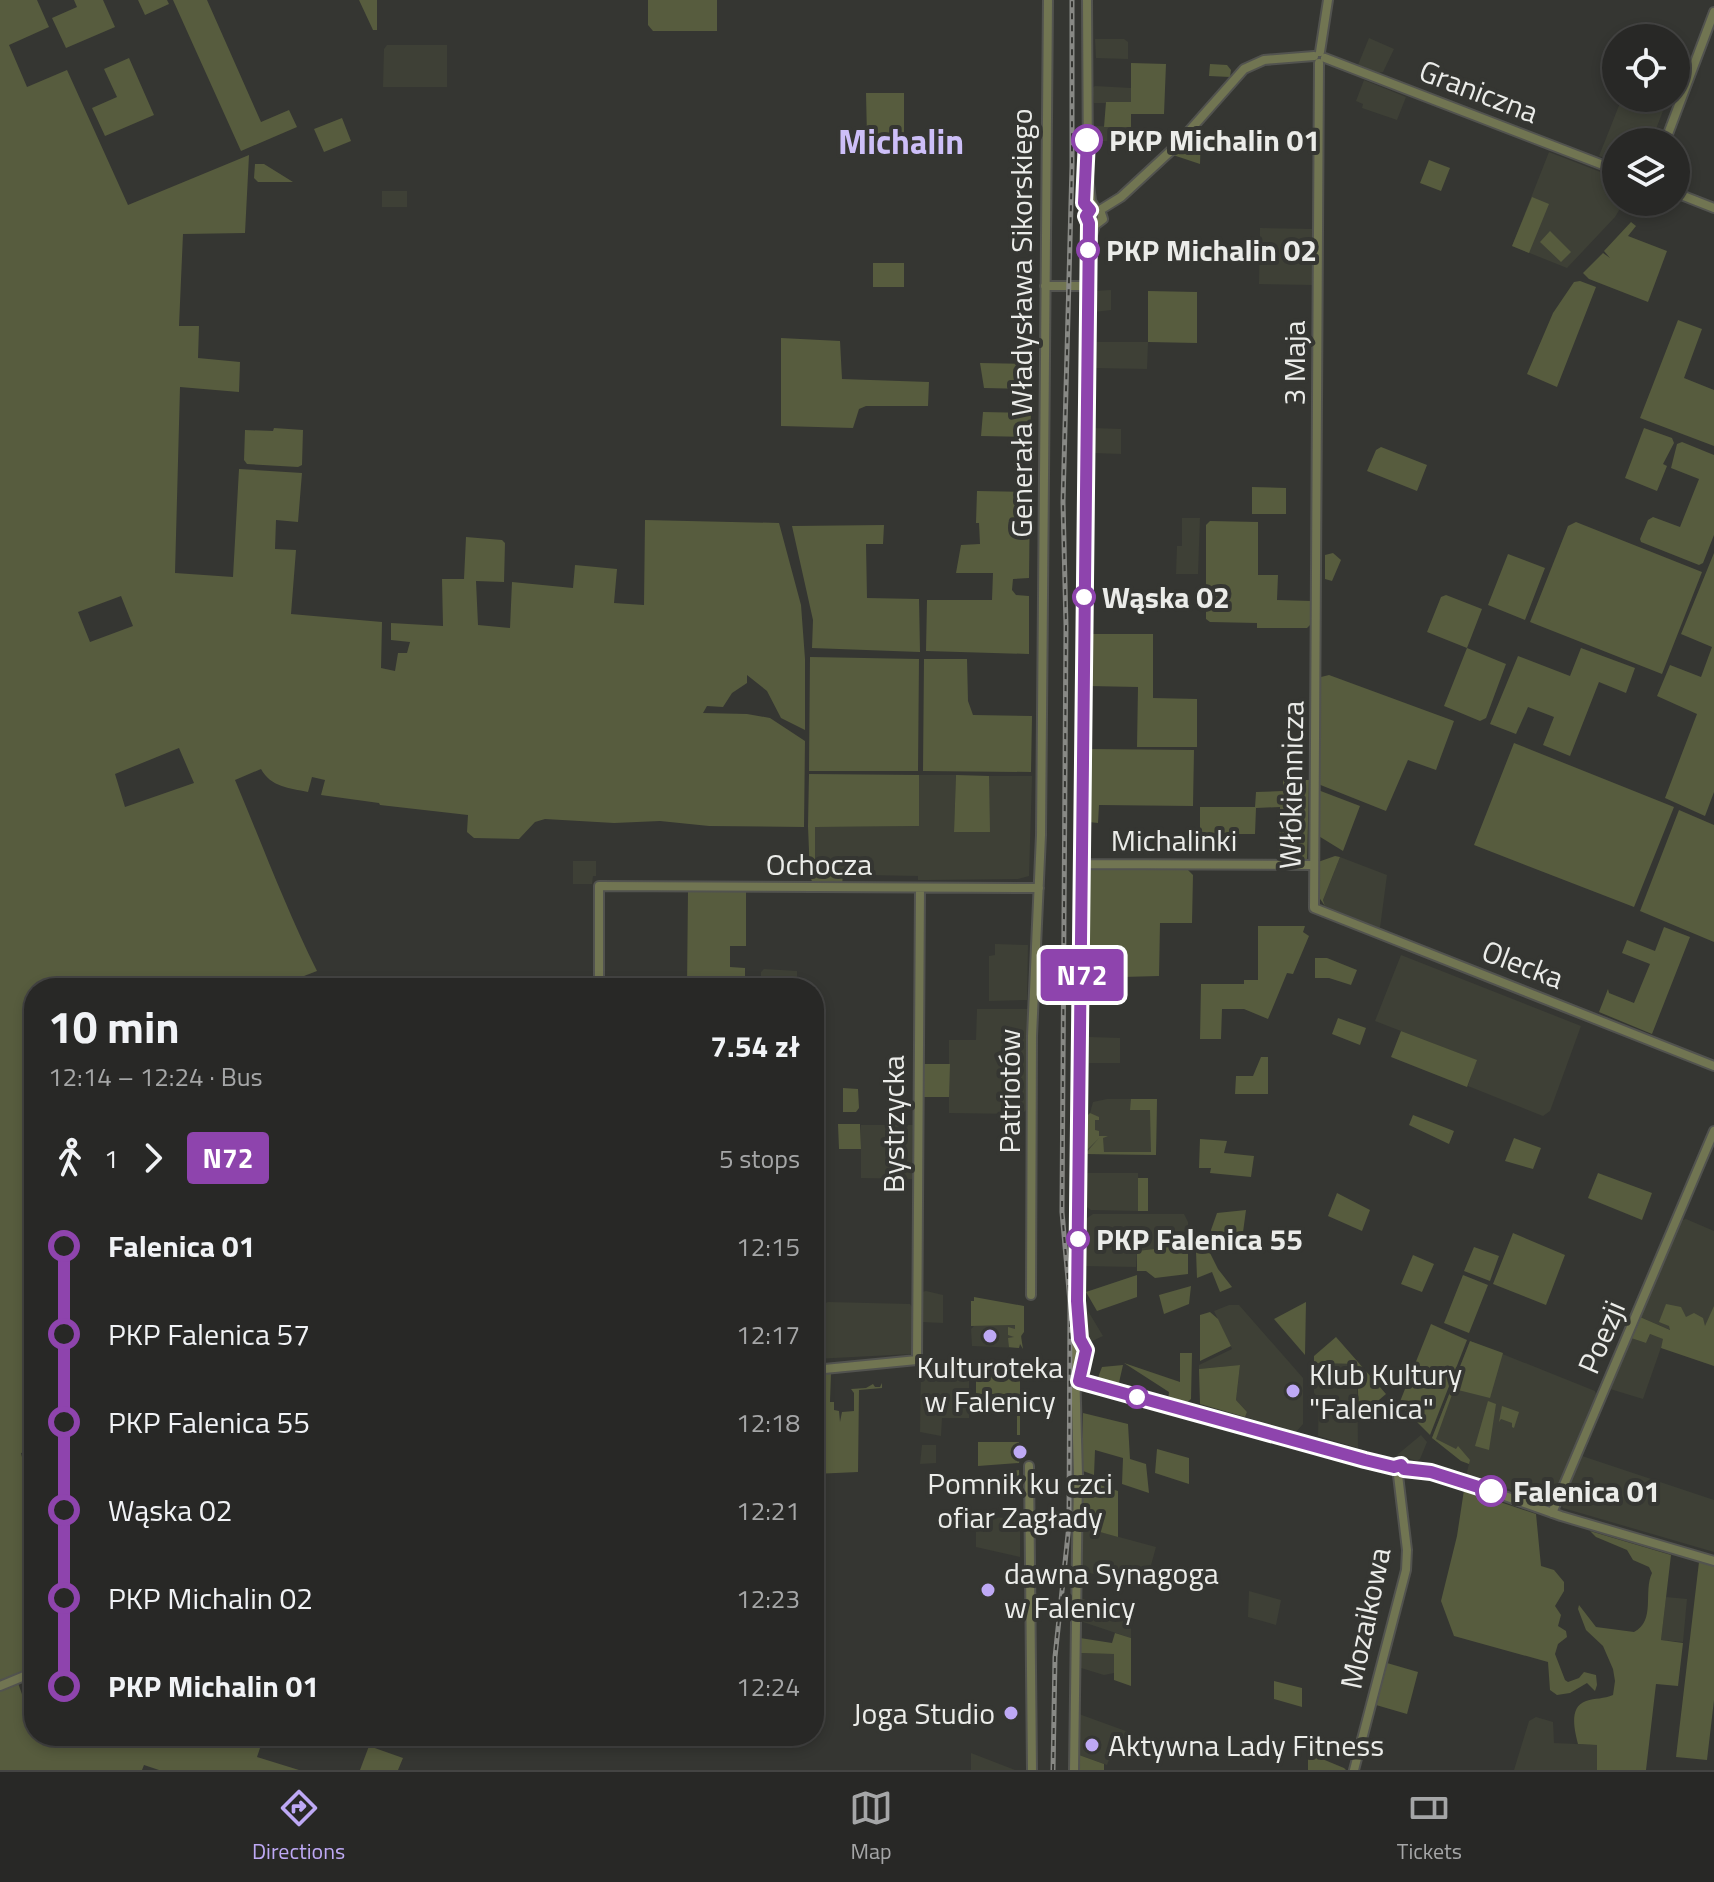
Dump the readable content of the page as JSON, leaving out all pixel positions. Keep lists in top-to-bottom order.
{
  "streets": {
    "street": [
      "Graniczna",
      "Generała Władysława Sikorskiego",
      "3 Maja",
      "Włókiennicza",
      "Michalinki",
      "Ochocza",
      "Olecka",
      "Patriotów",
      "Bystrzycka",
      "Poezji",
      "Mozaikowa"
    ]
  },
  "crossings": [
    ["Graniczna", "3 Maja"],
    ["Generała Władysława Sikorskiego", "Patriotów"],
    ["3 Maja", "Włókiennicza"],
    ["Włókiennicza", "Michalinki"],
    ["Włókiennicza", "Olecka"],
    ["Ochocza", "Patriotów"],
    ["Ochocza", "Bystrzycka"]
  ],
  "districts": ["Michalin"],
  "places": [
    "PKP Michalin 01",
    "PKP Michalin 02",
    "Wąska 02",
    "PKP Falenica 55",
    "Kulturoteka w Falenicy",
    "Klub Kultury \"Falenica\"",
    "Pomnik ku czci ofiar Zagłady",
    "Falenica 01",
    "dawna Synagoga w Falenicy",
    "Joga Studio",
    "Aktywna Lady Fitness"
  ],
  "lines": ["bus line N72"],
  "page": {
    "on_map": "N72",
    "heading": ["10 min", "12:14 – 12:24 · Bus", "7.54 zł"],
    "legs": ["1", "N72", "5 stops"],
    "list": [
      {
        "name": "Falenica 01",
        "value": "12:15"
      },
      {
        "name": "PKP Falenica 57",
        "value": "12:17"
      },
      {
        "name": "PKP Falenica 55",
        "value": "12:18"
      },
      {
        "name": "Wąska 02",
        "value": "12:21"
      },
      {
        "name": "PKP Michalin 02",
        "value": "12:23"
      },
      {
        "name": "PKP Michalin 01",
        "value": "12:24"
      }
    ],
    "tabs": ["Directions", "Map", "Tickets"]
  }
}
